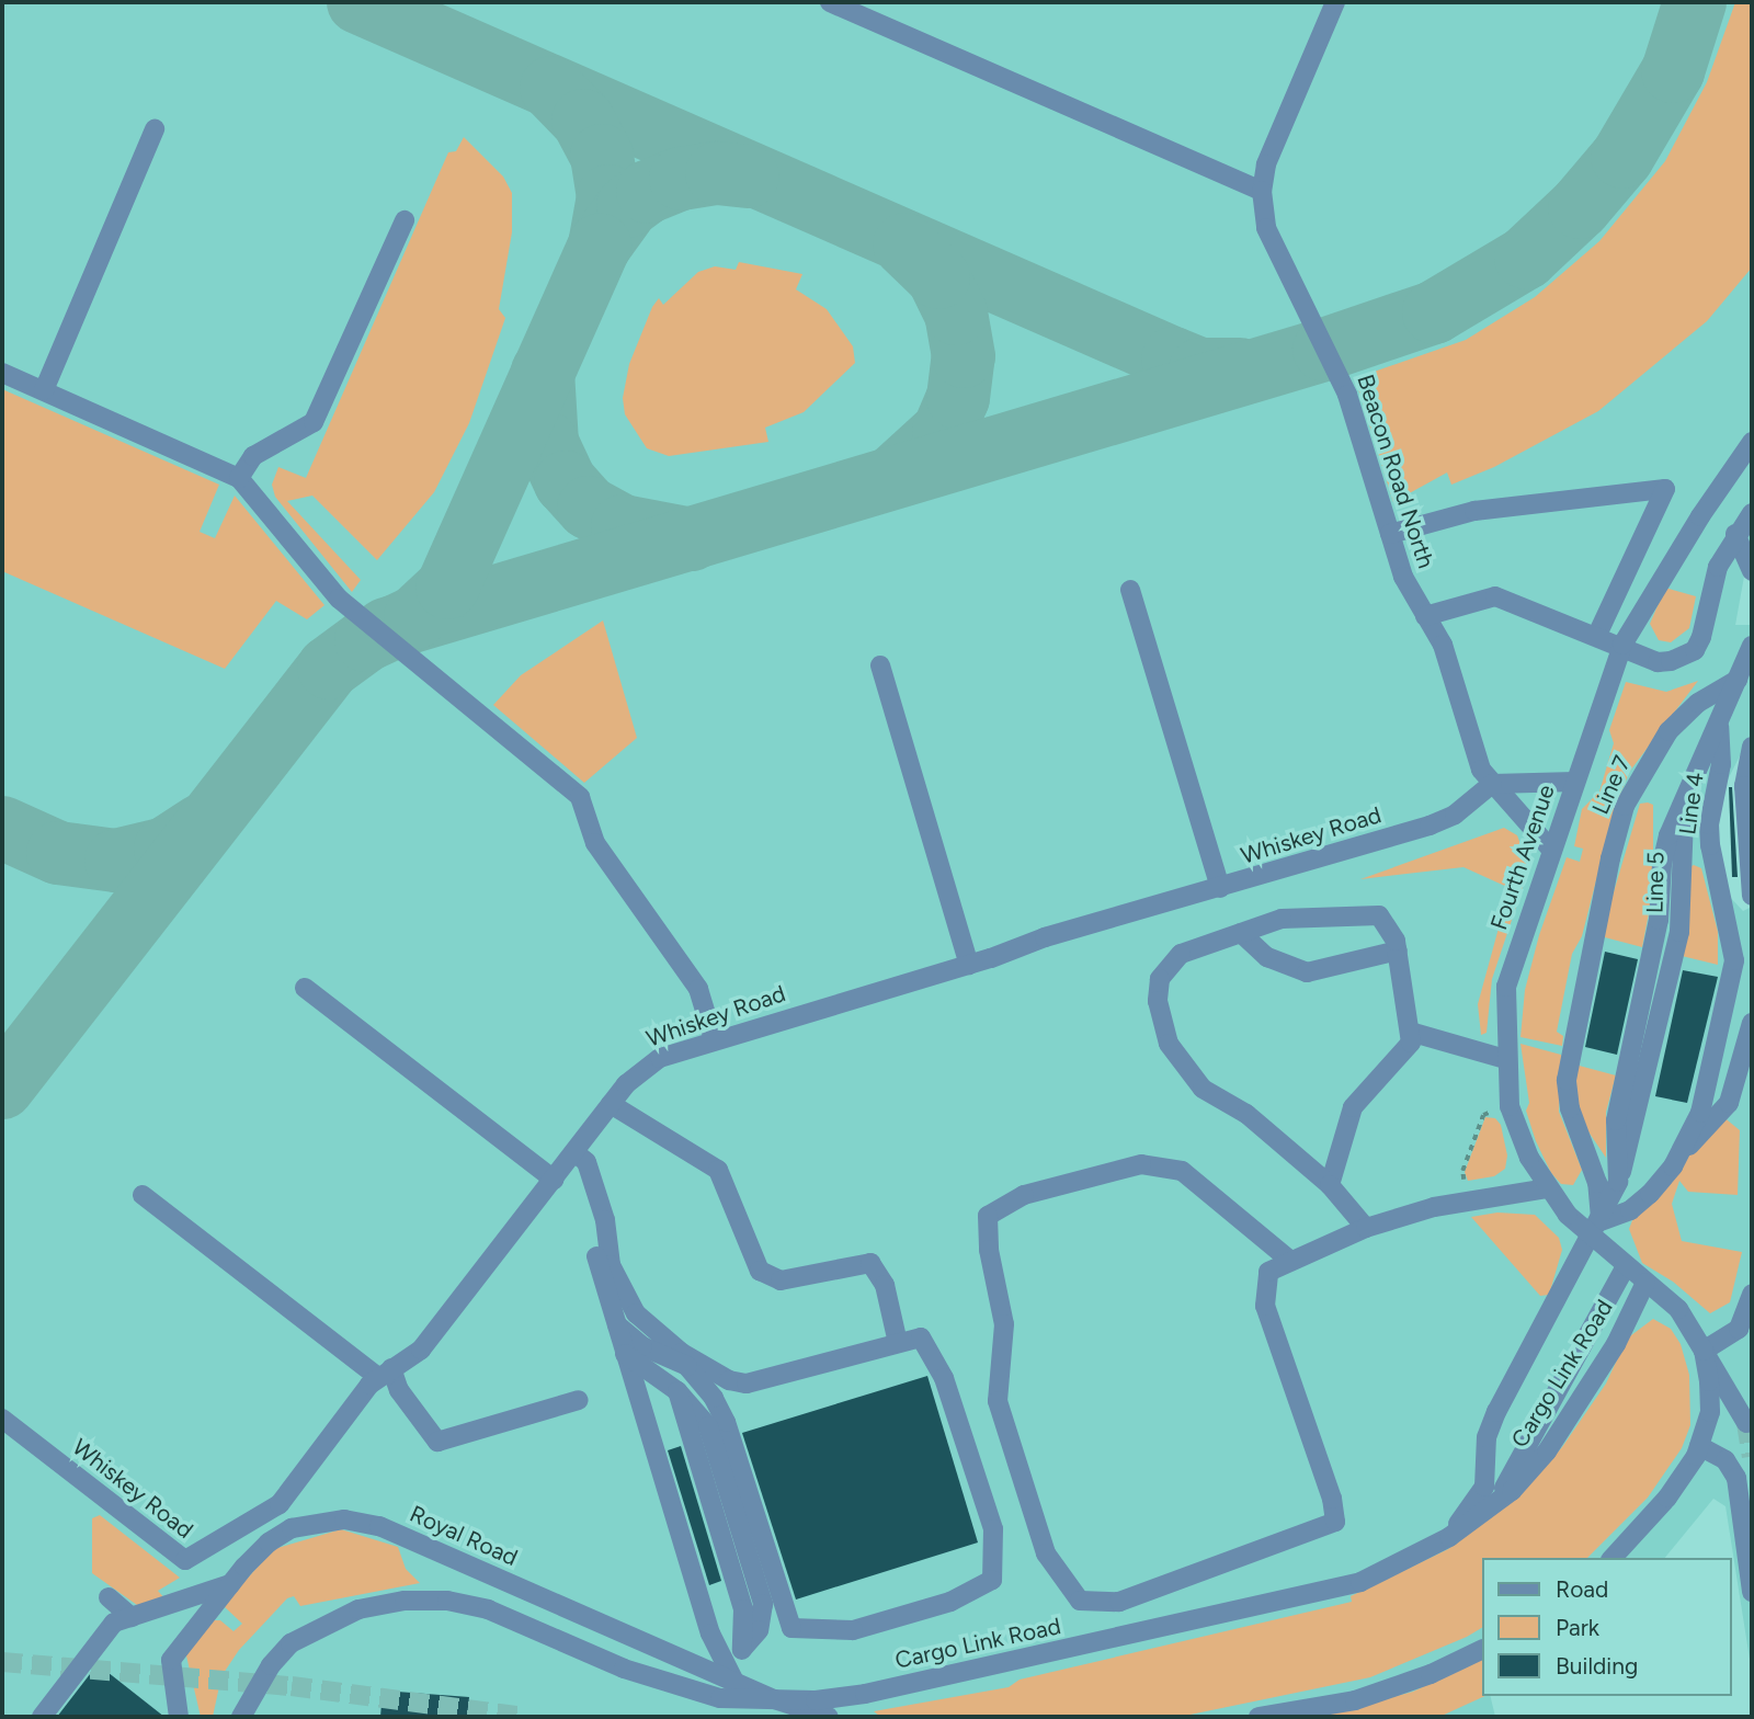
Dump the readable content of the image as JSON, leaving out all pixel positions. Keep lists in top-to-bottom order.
{
  "streets": {
    "lane": [
      "Beacon Road North",
      "Line 7",
      "Line 4",
      "Whiskey Road",
      "Fourth Avenue",
      "Line 5",
      "Cargo Link Road",
      "Royal Road"
    ]
  },
  "crossings": [
    ["Beacon Road North", "Whiskey Road"],
    ["Beacon Road North", "Fourth Avenue"],
    ["Line 7", "Fourth Avenue"],
    ["Line 7", "Line 5"],
    ["Fourth Avenue", "Line 5"],
    ["Fourth Avenue", "Cargo Link Road"],
    ["Line 5", "Cargo Link Road"],
    ["Cargo Link Road", "Royal Road"]
  ],
  "legend": ["Road", "Park", "Building"]
}
